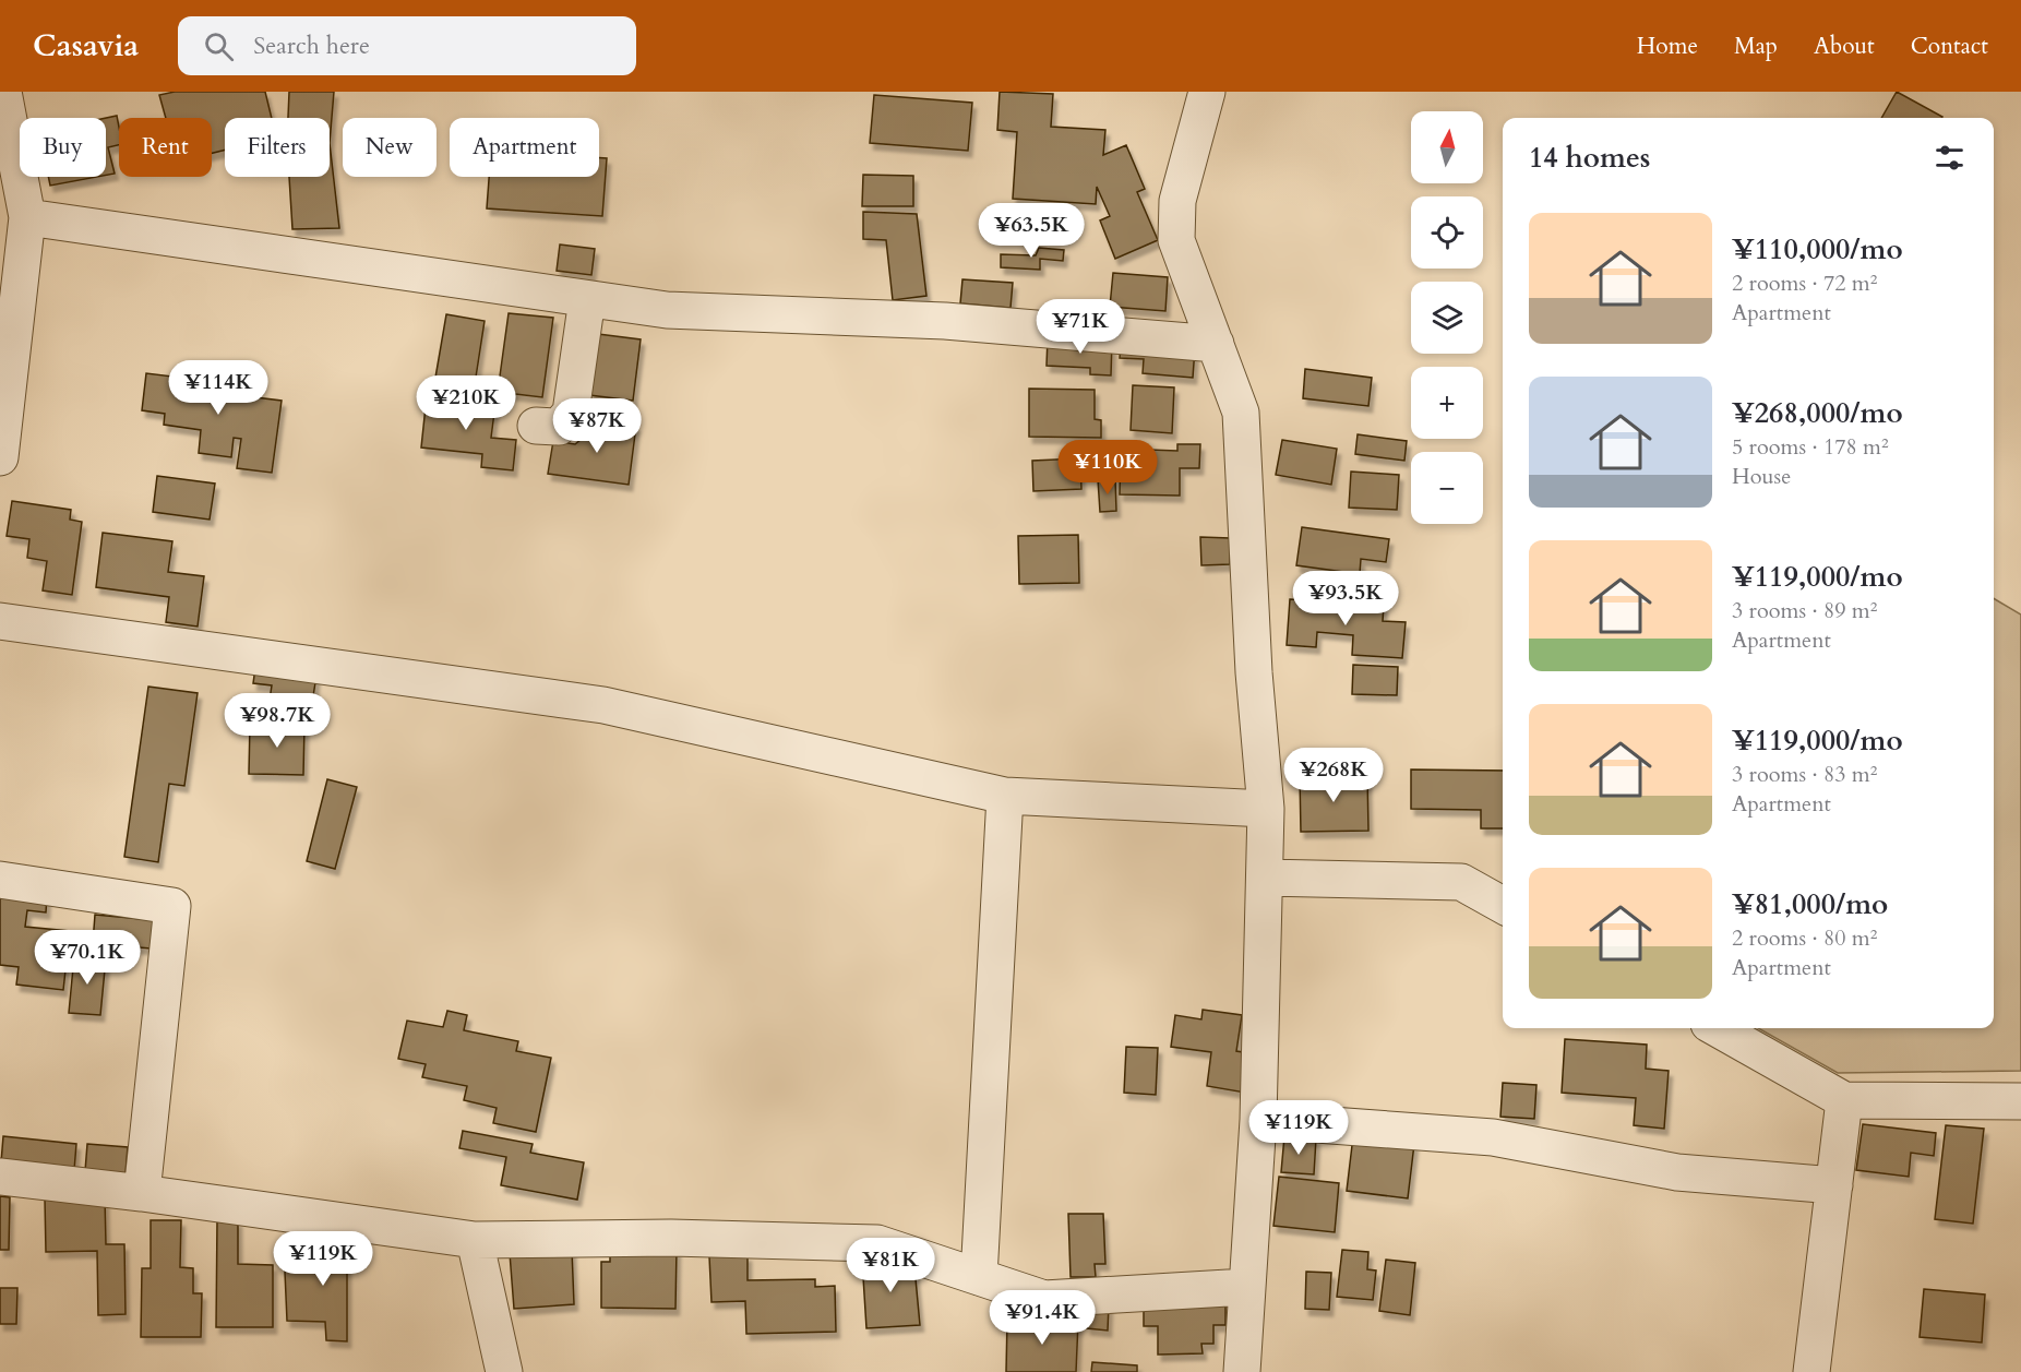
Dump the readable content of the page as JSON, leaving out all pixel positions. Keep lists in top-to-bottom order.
{
  "north": "top",
  "page": {
    "header": "Casavia",
    "search": "Search here",
    "nav": [
      "Home",
      "Map",
      "About",
      "Contact"
    ],
    "map_buttons": ["+", "−"],
    "chip": [
      "Buy",
      "Rent",
      "Filters",
      "New",
      "Apartment"
    ],
    "heading": "14 homes",
    "list": [
      {
        "name": "¥110,000/mo",
        "note": "2 rooms · 72 m² · Apartment"
      },
      {
        "name": "¥268,000/mo",
        "note": "5 rooms · 178 m² · House"
      },
      {
        "name": "¥119,000/mo",
        "note": "3 rooms · 89 m² · Apartment"
      },
      {
        "name": "¥119,000/mo",
        "note": "3 rooms · 83 m² · Apartment"
      },
      {
        "name": "¥81,000/mo",
        "note": "2 rooms · 80 m² · Apartment"
      }
    ],
    "price": [
      "¥63.5K",
      "¥71K",
      "¥114K",
      "¥210K",
      "¥87K",
      "¥110K",
      "¥93.5K",
      "¥98.7K",
      "¥268K",
      "¥70.1K",
      "¥119K",
      "¥119K",
      "¥81K",
      "¥91.4K"
    ]
  }
}
